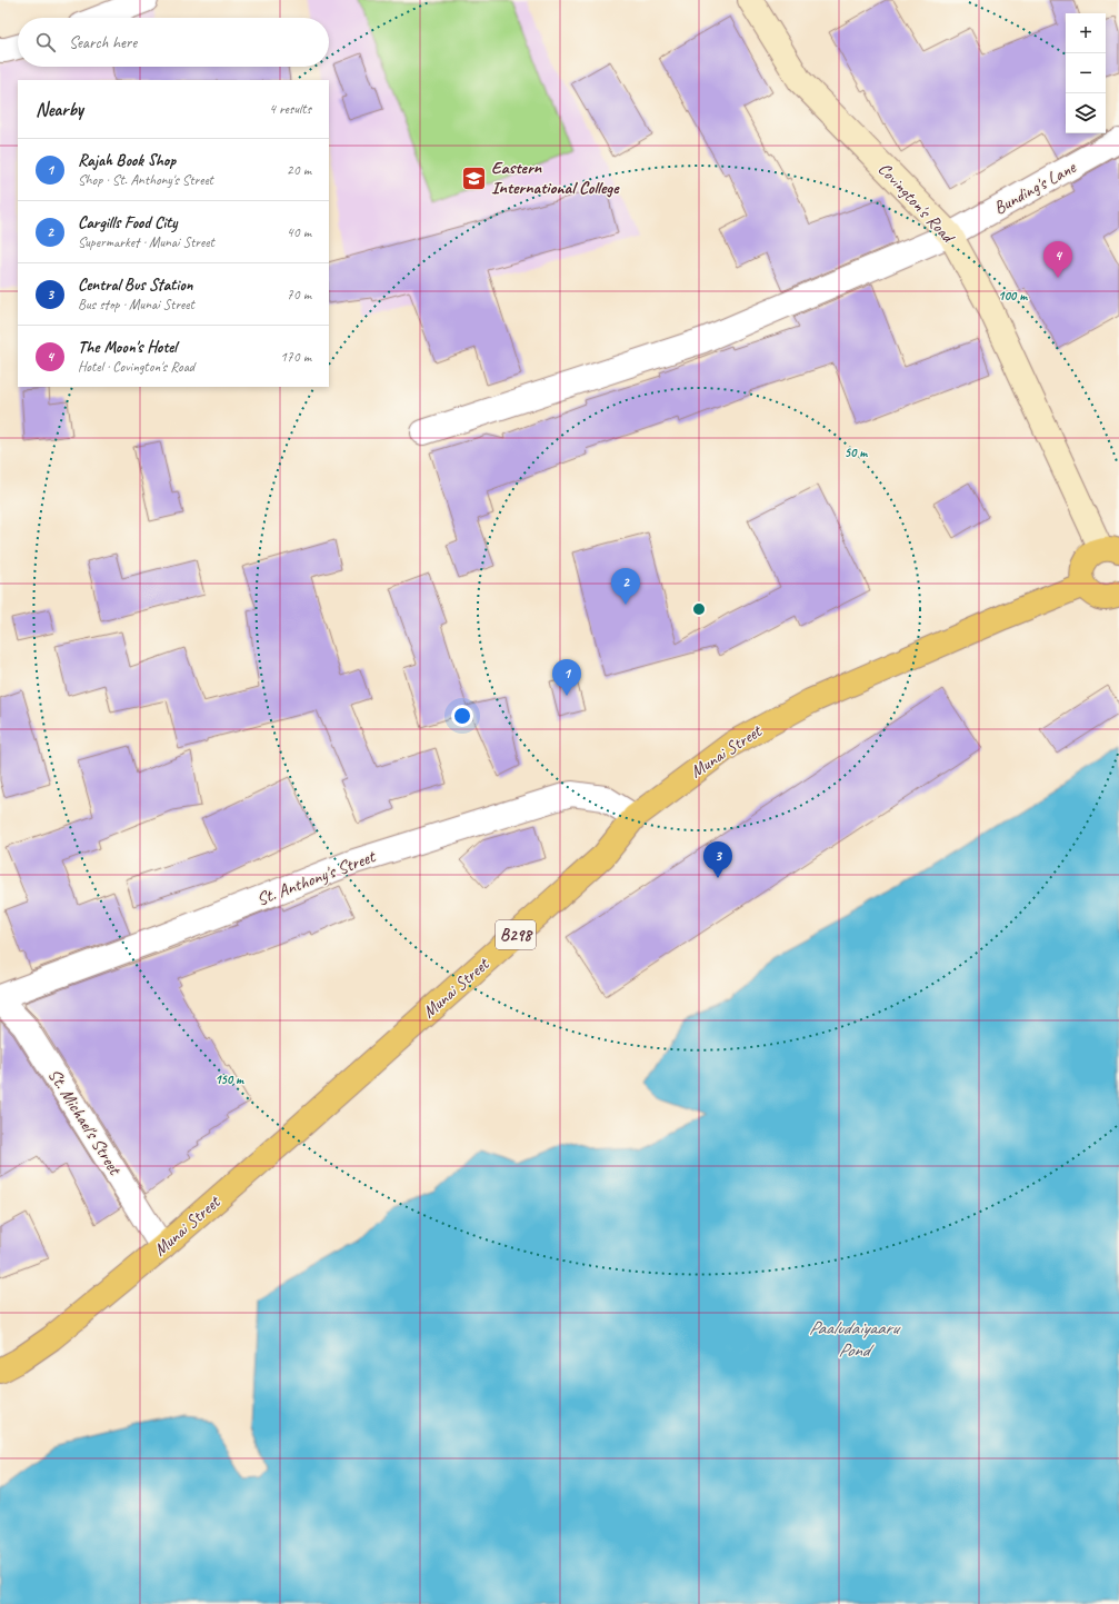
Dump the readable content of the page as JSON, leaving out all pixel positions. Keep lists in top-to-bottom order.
{
  "streets": {
    "main road": ["Covington's Road", "Munai Street", "B298"],
    "street": ["Bunding's Lane", "St. Anthony's Street", "St. Michael's Street"]
  },
  "crossings": [
    ["Bunding's Lane", "Covington's Road"],
    ["Munai Street", "St. Anthony's Street"],
    ["Munai Street", "St. Michael's Street"]
  ],
  "water": ["Paaludaiyaaru Pond"],
  "places": {
    "school or university": ["Eastern International College"]
  },
  "page": {
    "map_buttons": ["+", "−"],
    "search": "Search here",
    "heading": ["Nearby", "4 results"],
    "list": [
      {
        "mark": "1",
        "name": "Rajah Book Shop",
        "note": "Shop · St. Anthony's Street",
        "value": "20 m"
      },
      {
        "mark": "2",
        "name": "Cargills Food City",
        "note": "Supermarket · Munai Street",
        "value": "40 m"
      },
      {
        "mark": "3",
        "name": "Central Bus Station",
        "note": "Bus stop · Munai Street",
        "value": "70 m"
      },
      {
        "mark": "4",
        "name": "The Moon's Hotel",
        "note": "Hotel · Covington's Road",
        "value": "170 m"
      }
    ],
    "pins": [
      "4",
      "2",
      "1",
      "3"
    ]
  },
  "rings": ["100 m", "50 m", "150 m"]
}
